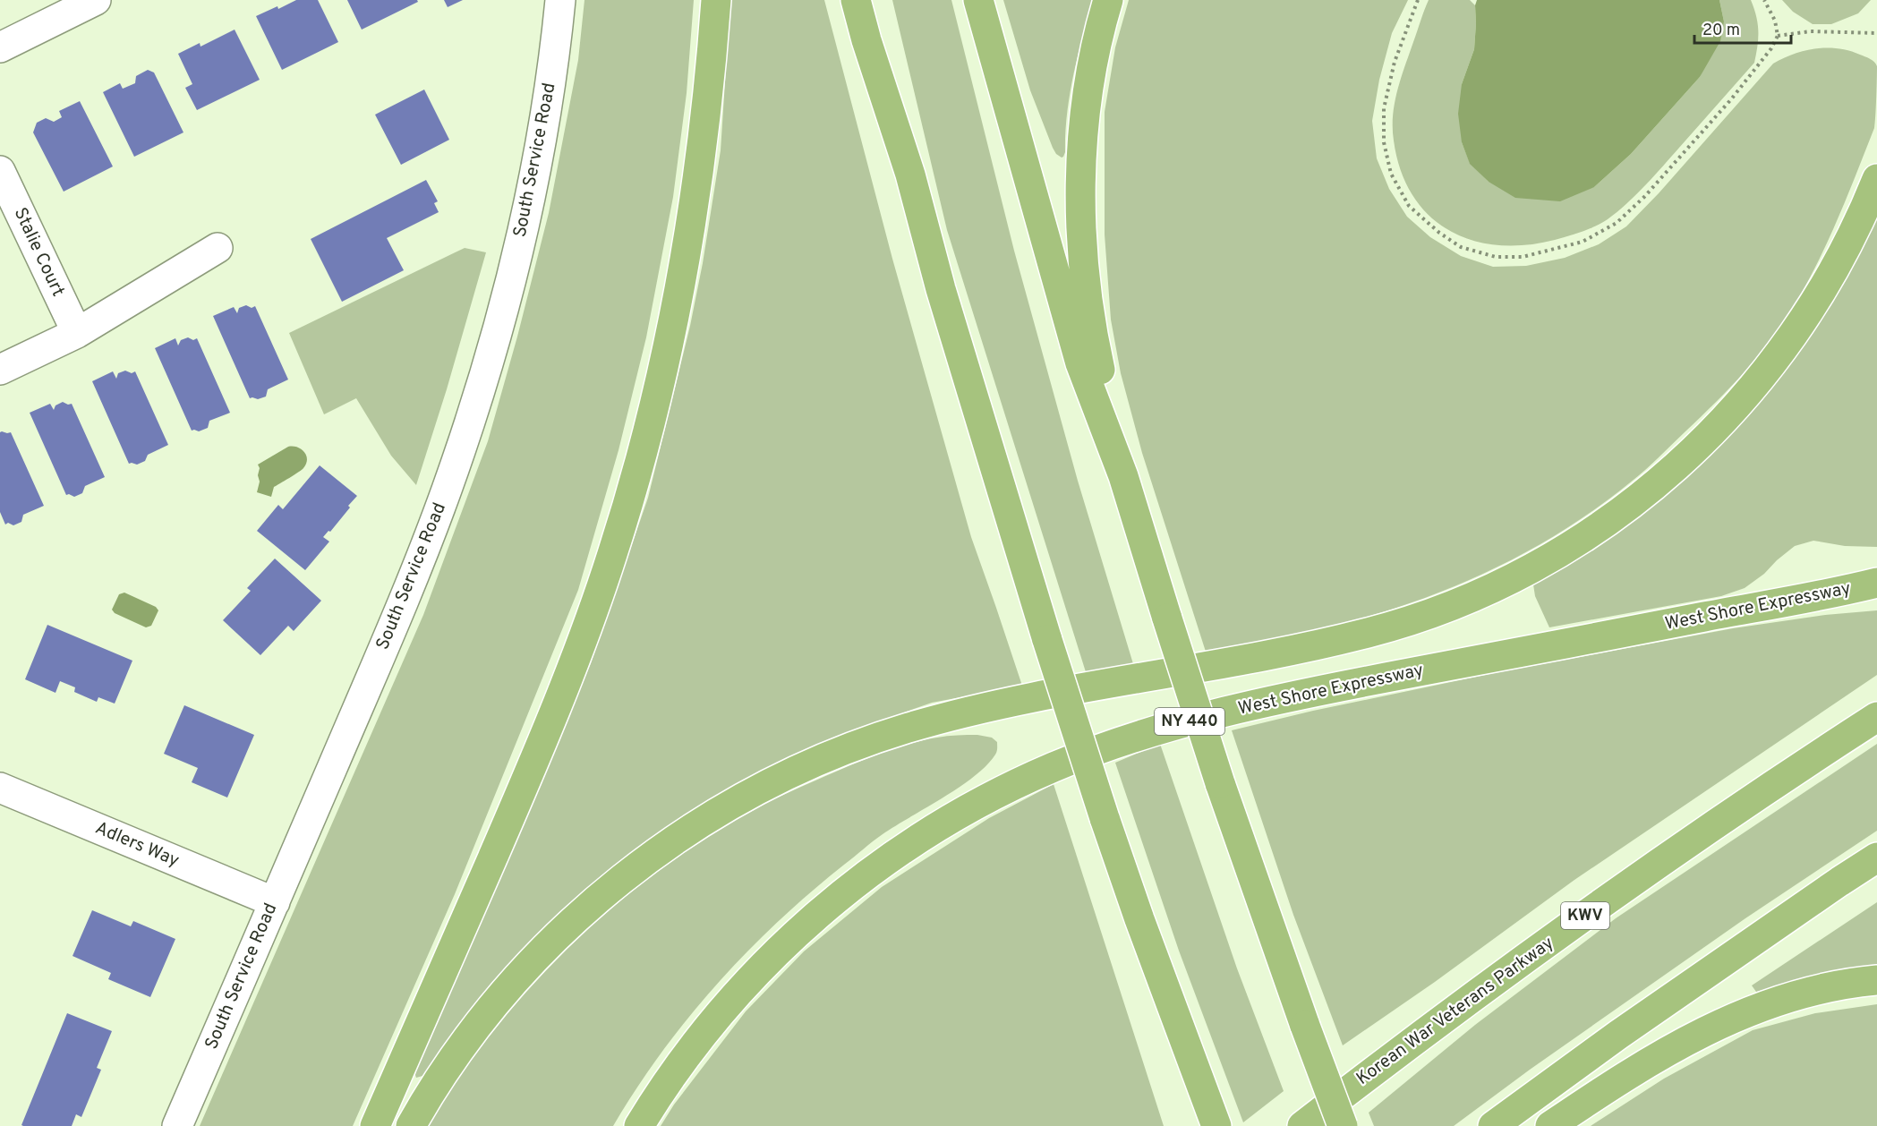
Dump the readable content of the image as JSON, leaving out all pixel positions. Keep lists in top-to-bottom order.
{
  "streets": {
    "highway": [
      "West Shore Expressway",
      "NY 440",
      "KWV",
      "Korean War Veterans Parkway"
    ],
    "street": ["South Service Road", "Stalie Court", "Adlers Way"]
  },
  "crossings": [
    ["South Service Road", "Adlers Way"]
  ],
  "scale_bar": "20 m"
}
